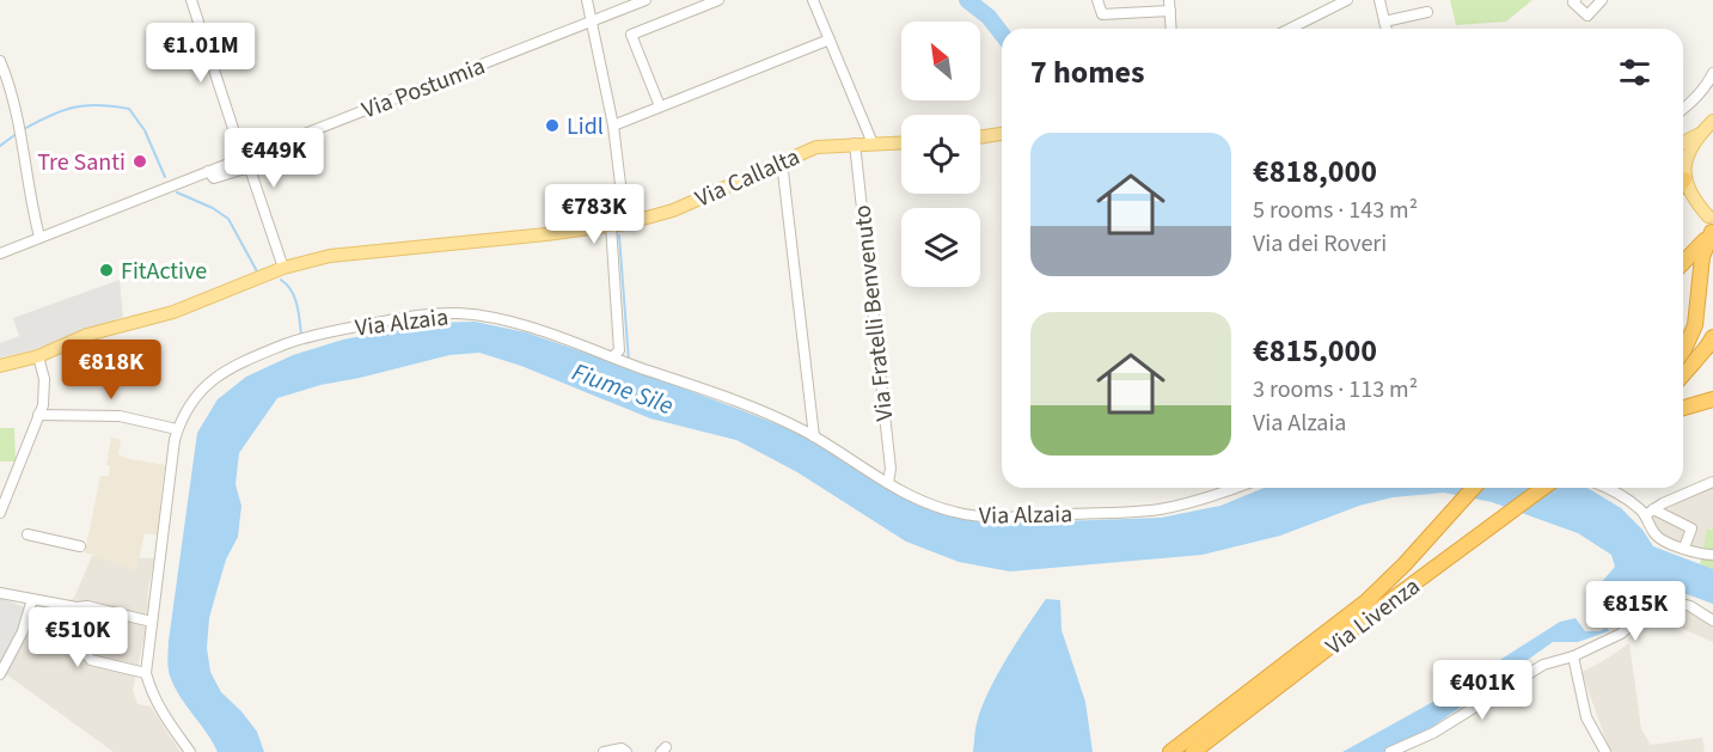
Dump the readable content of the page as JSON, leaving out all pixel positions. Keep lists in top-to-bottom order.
{
  "streets": {
    "highway": ["Via Livenza"],
    "main road": ["Via Callalta"],
    "street": ["Via Postumia", "Via Fratelli Benvenuto", "Via Alzaia"]
  },
  "crossings": [
    ["Via Callalta", "Via Fratelli Benvenuto"],
    ["Via Fratelli Benvenuto", "Via Alzaia"]
  ],
  "water": ["Fiume Sile"],
  "places": ["Lidl", "Tre Santi", "FitActive"],
  "north": "top left",
  "page": {
    "price": [
      "€1.01M",
      "€449K",
      "€783K",
      "€818K",
      "€815K",
      "€510K",
      "€401K"
    ],
    "heading": "7 homes",
    "list": [
      {
        "name": "€818,000",
        "note": "5 rooms · 143 m² · Via dei Roveri"
      },
      {
        "name": "€815,000",
        "note": "3 rooms · 113 m² · Via Alzaia"
      }
    ]
  }
}
